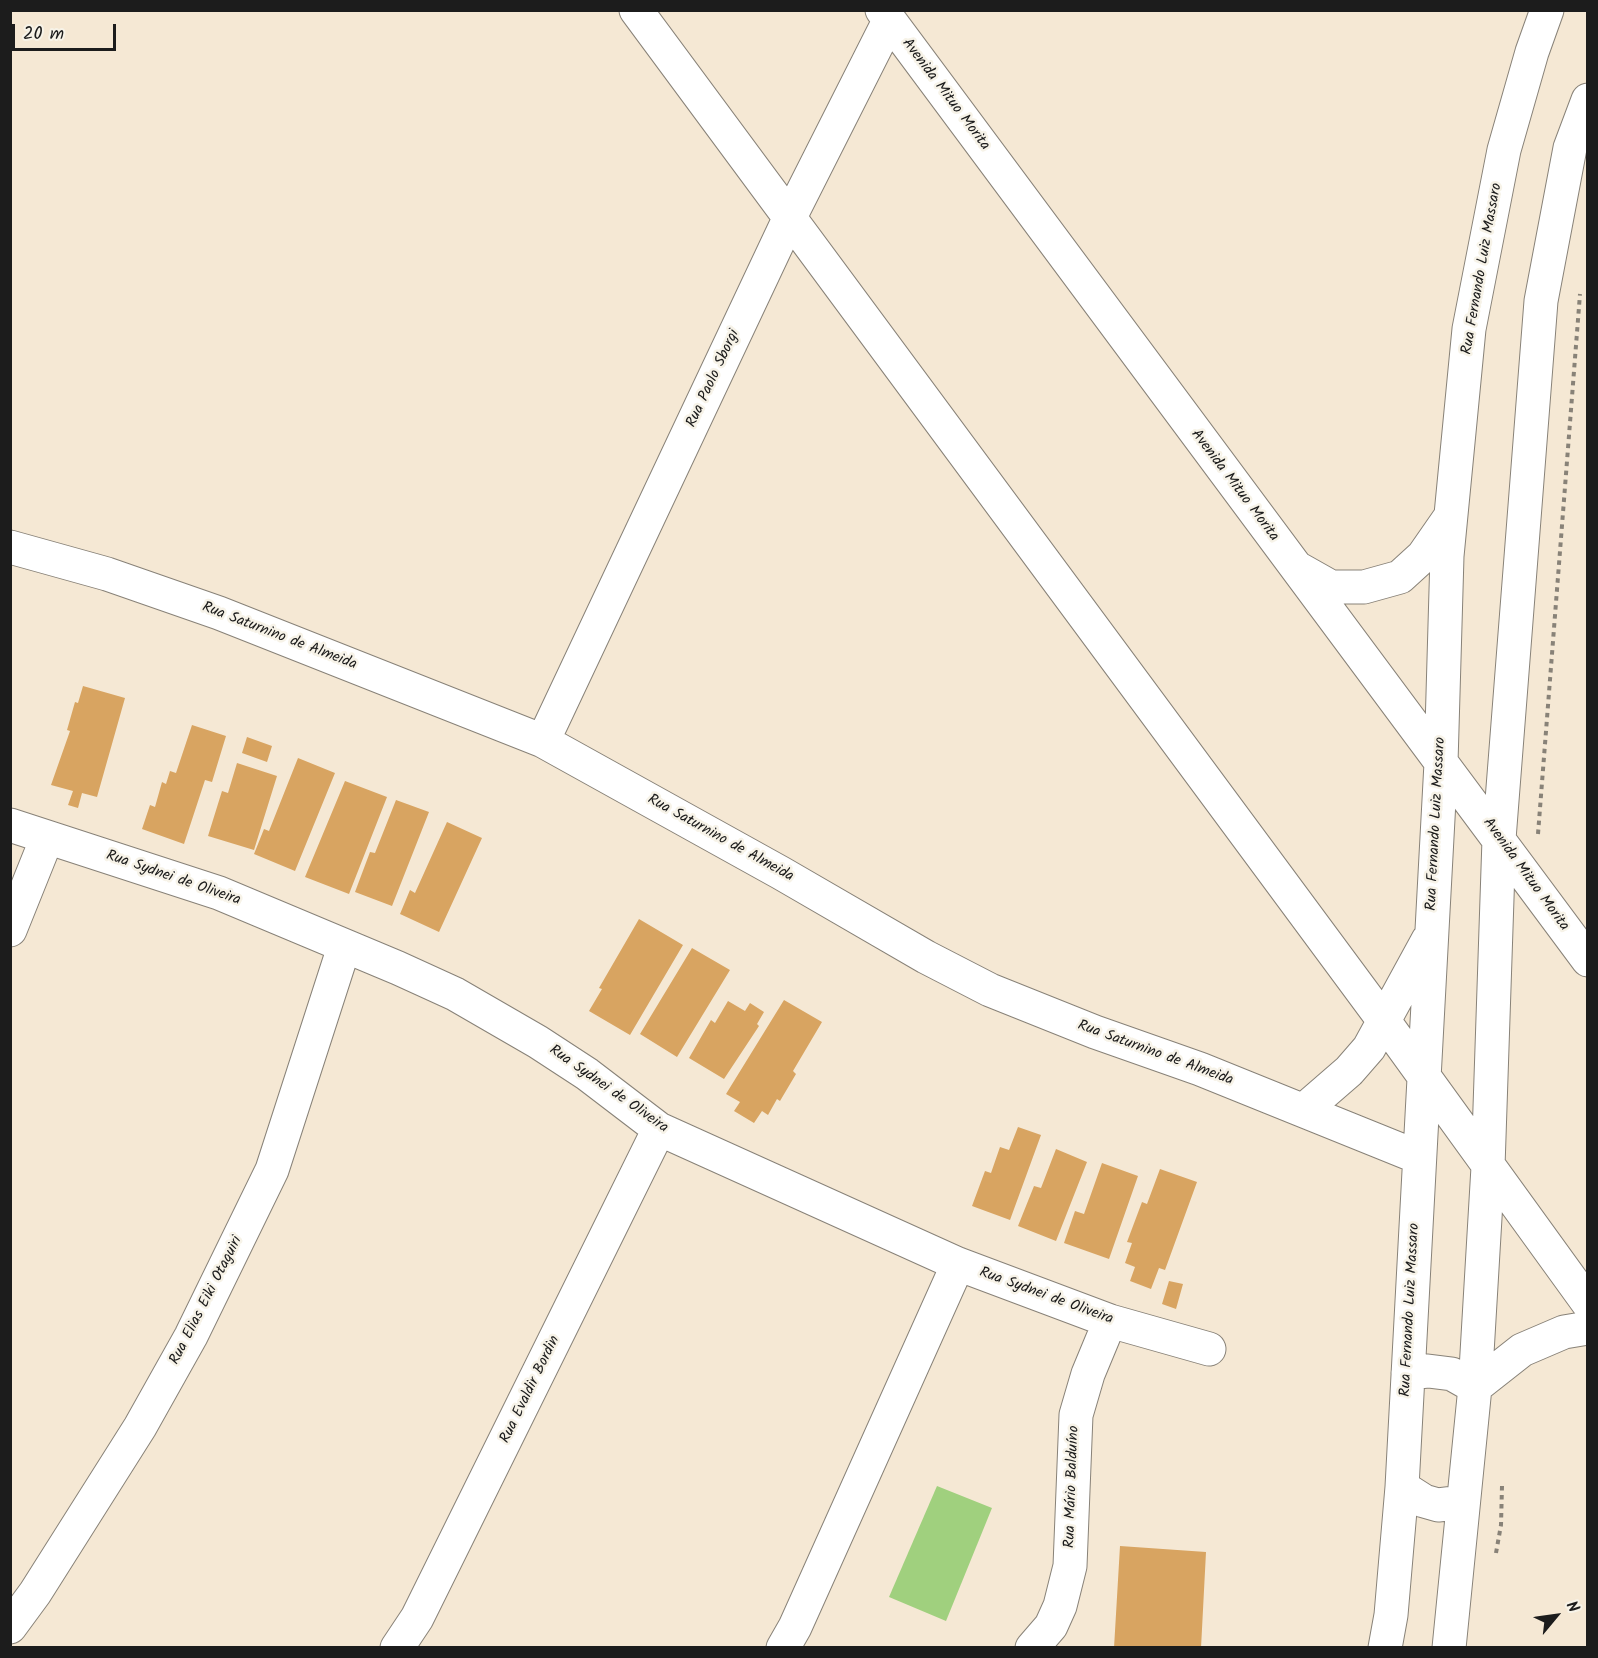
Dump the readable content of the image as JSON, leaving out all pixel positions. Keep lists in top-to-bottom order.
{
  "streets": {
    "street": [
      "Avenida Mituo Morita",
      "Rua Fernando Luiz Massaro",
      "Rua Paolo Sborgi",
      "Rua Saturnino de Almeida",
      "Rua Sydnei de Oliveira",
      "Rua Elias Eiki Otaguiri",
      "Rua Evaldir Bordin",
      "Rua Mário Balduíno"
    ]
  },
  "crossings": [
    ["Avenida Mituo Morita", "Rua Fernando Luiz Massaro"],
    ["Avenida Mituo Morita", "Rua Paolo Sborgi"],
    ["Rua Fernando Luiz Massaro", "Rua Saturnino de Almeida"],
    ["Rua Paolo Sborgi", "Rua Saturnino de Almeida"],
    ["Rua Sydnei de Oliveira", "Rua Elias Eiki Otaguiri"],
    ["Rua Sydnei de Oliveira", "Rua Evaldir Bordin"],
    ["Rua Sydnei de Oliveira", "Rua Mário Balduíno"]
  ],
  "scale_bar": "20 m",
  "north": "top right"
}
